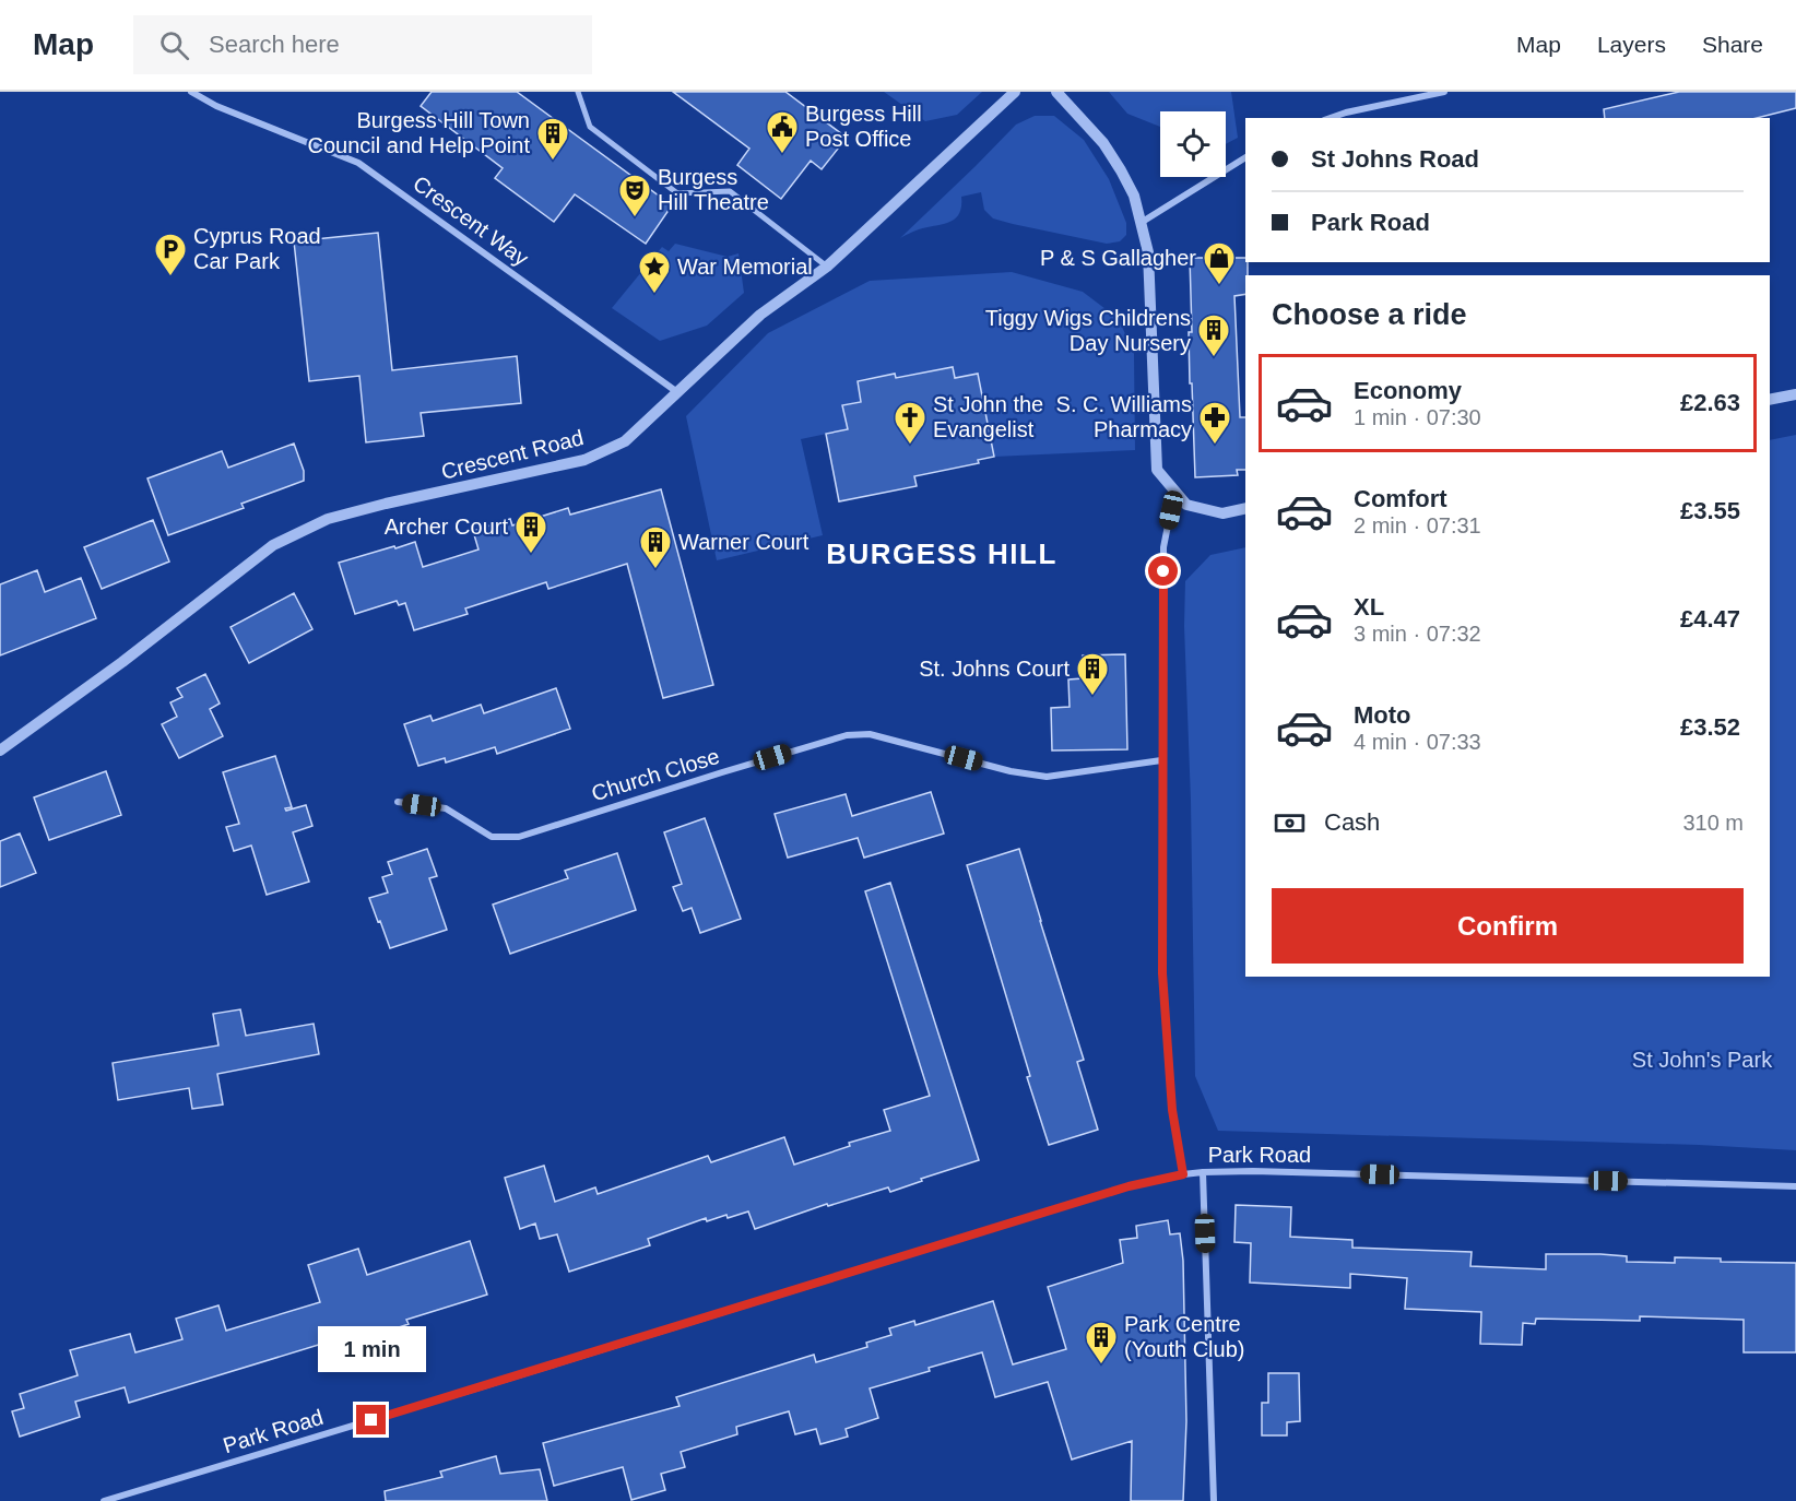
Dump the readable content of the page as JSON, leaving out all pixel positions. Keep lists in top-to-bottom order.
{
  "streets": {
    "street": [
      "Crescent Way",
      "Crescent Road",
      "Church Close",
      "Park Road"
    ]
  },
  "crossings": [
    ["Crescent Way", "Crescent Road"]
  ],
  "districts": ["BURGESS HILL"],
  "parks": ["St John's Park"],
  "places": {
    "public building": ["Burgess Hill Post Office"],
    "building": [
      "Burgess Hill Town Council and Help Point",
      "Tiggy Wigs Childrens Day Nursery",
      "Archer Court",
      "Warner Court",
      "St. Johns Court",
      "Park Centre (Youth Club)"
    ],
    "theatre": ["Burgess Hill Theatre"],
    "parking": ["Cyprus Road Car Park"],
    "shop": ["P & S Gallagher"],
    "place": ["War Memorial"],
    "church": ["St John the Evangelist"],
    "pharmacy": ["S. C. Williams Pharmacy"]
  },
  "page": {
    "header": "Map",
    "search": "Search here",
    "nav": ["Map", "Layers", "Share"],
    "banner": ["St Johns Road", "Park Road"],
    "heading": "Choose a ride",
    "list": [
      {
        "name": "Economy",
        "note": "1 min · 07:30",
        "value": "£2.63"
      },
      {
        "name": "Comfort",
        "note": "2 min · 07:31",
        "value": "£3.55"
      },
      {
        "name": "XL",
        "note": "3 min · 07:32",
        "value": "£4.47"
      },
      {
        "name": "Moto",
        "note": "4 min · 07:33",
        "value": "£3.52"
      }
    ],
    "pay": ["Cash", "310 m"],
    "buttons": "Confirm",
    "bubble": "1 min"
  }
}
